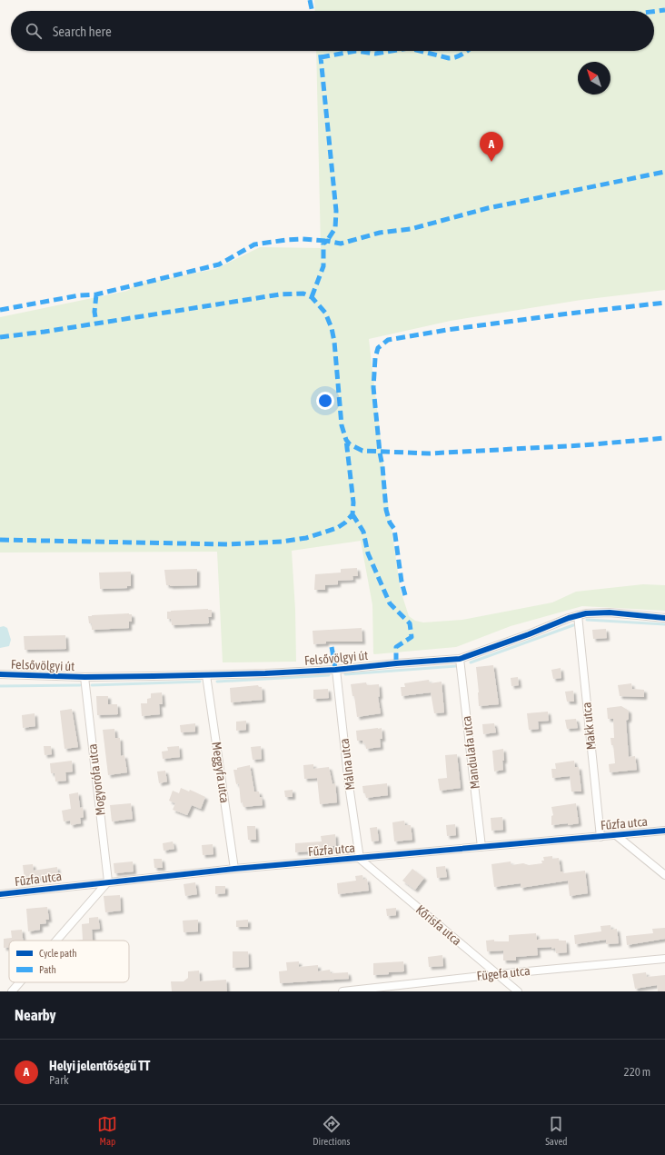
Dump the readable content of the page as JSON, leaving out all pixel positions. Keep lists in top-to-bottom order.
{
  "streets": {
    "street": [
      "Felsővölgyi út",
      "Makk utca",
      "Mandulafa utca",
      "Málna utca",
      "Meggyfa utca",
      "Mogyorófa utca",
      "Fűzfa utca",
      "Kőrisfa utca",
      "Fügefa utca"
    ]
  },
  "crossings": [
    ["Felsővölgyi út", "Makk utca"],
    ["Felsővölgyi út", "Mandulafa utca"],
    ["Felsővölgyi út", "Málna utca"],
    ["Felsővölgyi út", "Meggyfa utca"],
    ["Felsővölgyi út", "Mogyorófa utca"],
    ["Makk utca", "Fűzfa utca"],
    ["Mandulafa utca", "Fűzfa utca"],
    ["Málna utca", "Fűzfa utca"],
    ["Málna utca", "Kőrisfa utca"],
    ["Meggyfa utca", "Fűzfa utca"],
    ["Mogyorófa utca", "Fűzfa utca"],
    ["Fűzfa utca", "Kőrisfa utca"],
    ["Kőrisfa utca", "Fügefa utca"]
  ],
  "legend": ["Cycle path", "Path"],
  "north": "top left",
  "page": {
    "search": "Search here",
    "pins": "A",
    "heading": "Nearby",
    "list": [
      {
        "mark": "A",
        "name": "Helyi jelentőségű TT",
        "note": "Park",
        "value": "220 m"
      }
    ],
    "nav": ["Map", "Directions", "Saved"]
  }
}
